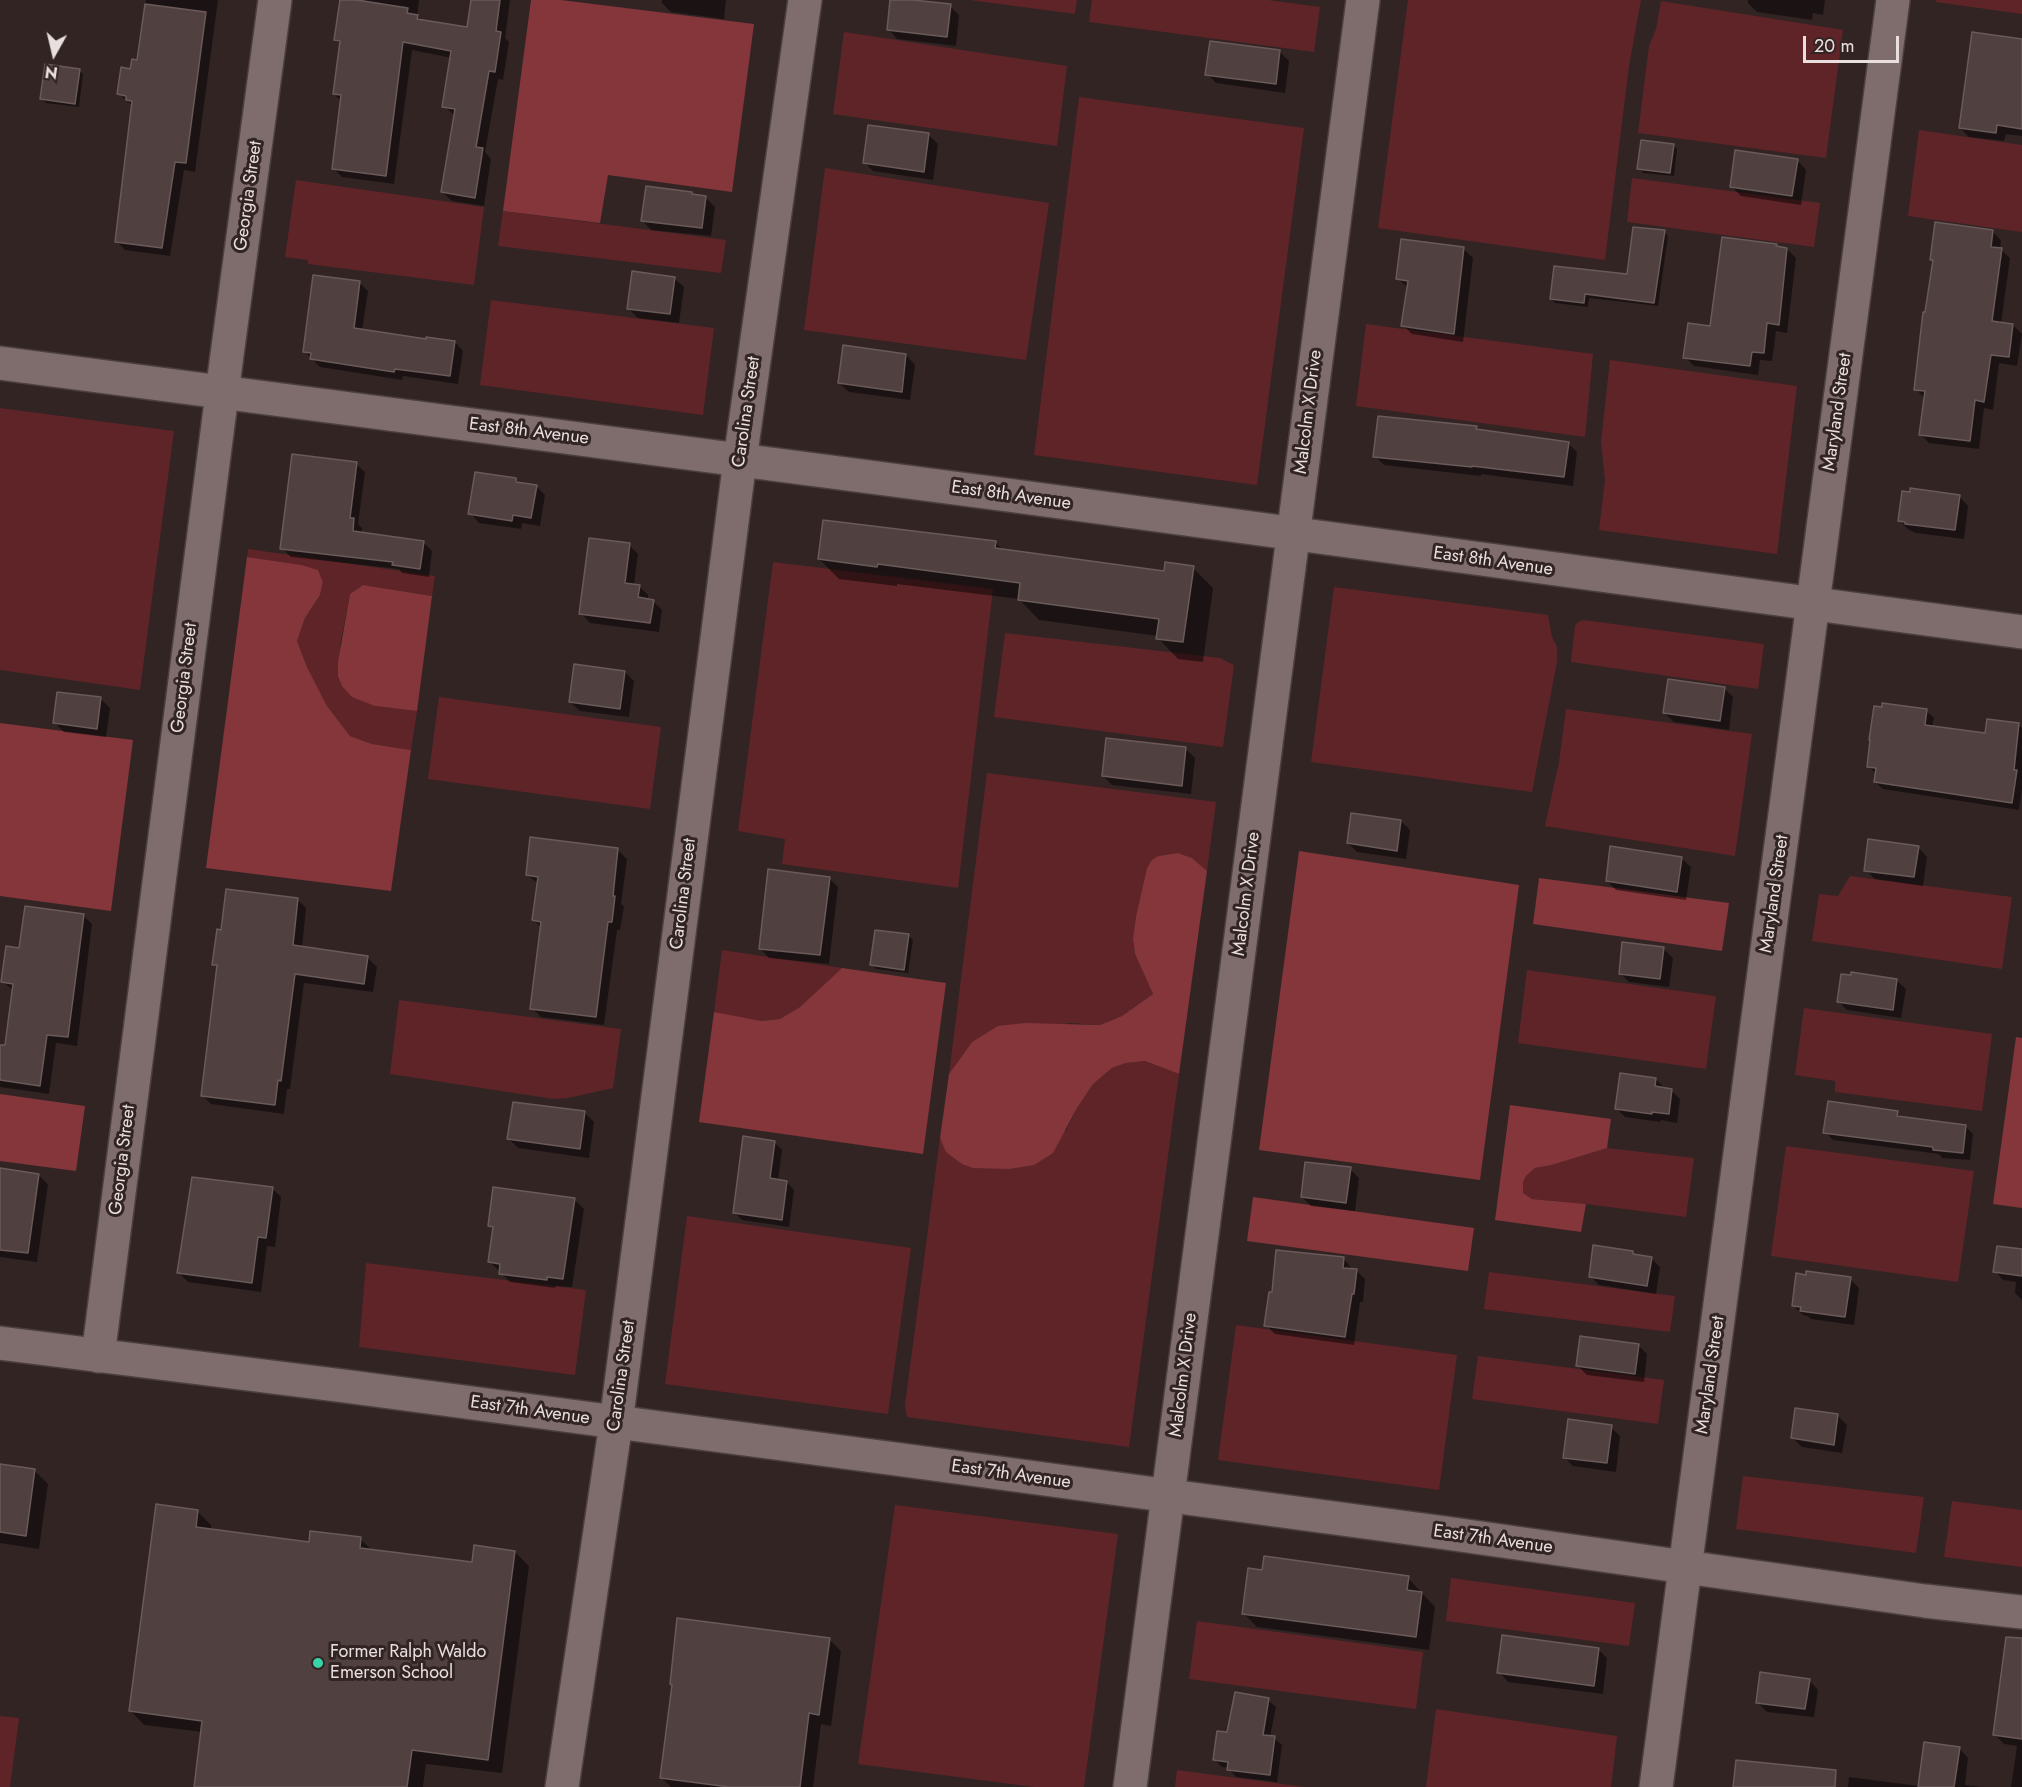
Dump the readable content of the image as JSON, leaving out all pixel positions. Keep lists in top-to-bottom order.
{
  "streets": {
    "street": [
      "Georgia Street",
      "Carolina Street",
      "Malcolm X Drive",
      "Maryland Street",
      "East 8th Avenue",
      "East 7th Avenue"
    ]
  },
  "crossings": [
    ["Georgia Street", "East 8th Avenue"],
    ["Georgia Street", "East 7th Avenue"],
    ["Carolina Street", "East 8th Avenue"],
    ["Carolina Street", "East 7th Avenue"],
    ["Malcolm X Drive", "East 8th Avenue"],
    ["Malcolm X Drive", "East 7th Avenue"],
    ["Maryland Street", "East 8th Avenue"],
    ["Maryland Street", "East 7th Avenue"]
  ],
  "places": ["Former Ralph Waldo Emerson School"],
  "scale_bar": "20 m",
  "north": "bottom"
}
